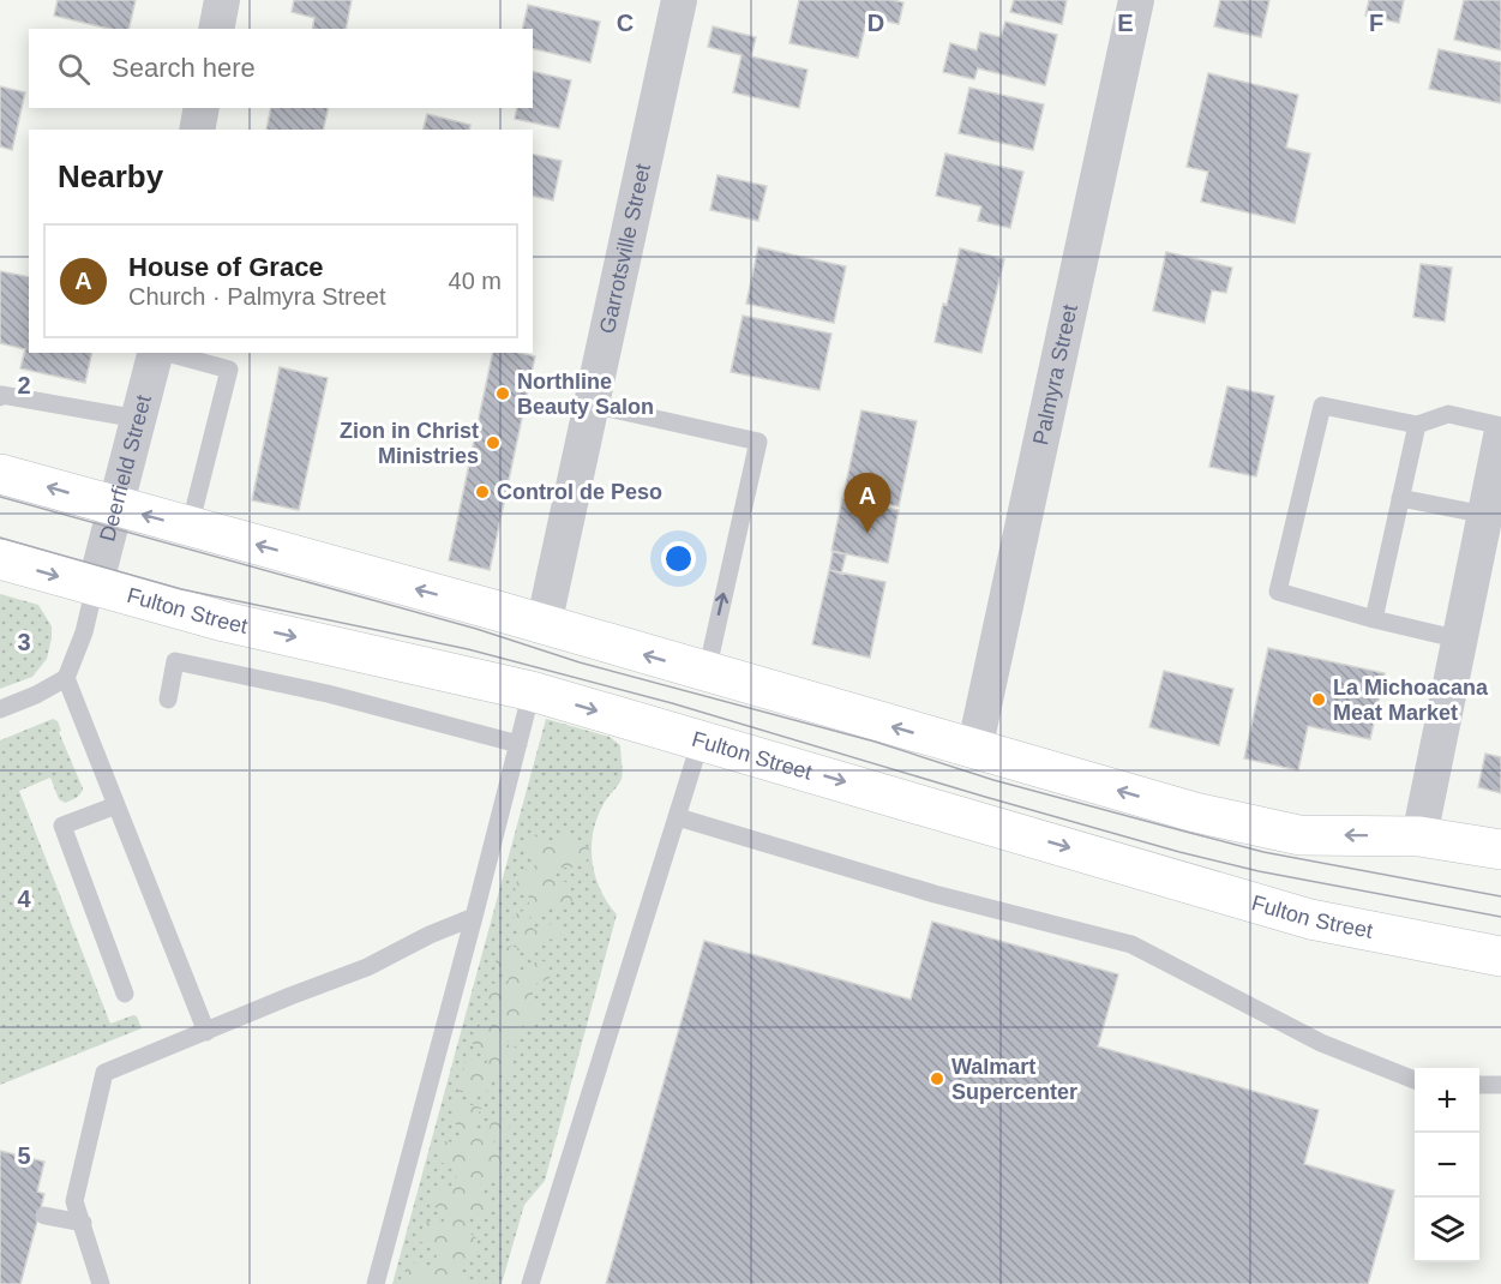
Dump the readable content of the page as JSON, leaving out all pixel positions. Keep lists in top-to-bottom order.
{
  "streets": {
    "main road": ["Fulton Street"],
    "street": ["Garrotsville Street", "Palmyra Street", "Deerfield Street"]
  },
  "crossings": [
    ["Deerfield Street", "Fulton Street"]
  ],
  "places": [
    "Northline Beauty Salon",
    "Zion in Christ Ministries",
    "Control de Peso",
    "La Michoacana Meat Market",
    "Walmart Supercenter"
  ],
  "page": {
    "search": "Search here",
    "heading": "Nearby",
    "list": [
      {
        "mark": "A",
        "name": "House of Grace",
        "note": "Church · Palmyra Street",
        "value": "40 m"
      }
    ],
    "pins": "A",
    "map_buttons": ["+", "−"]
  },
  "grid": {
    "columns": [
      "C",
      "D",
      "E",
      "F"
    ],
    "rows": [
      "2",
      "3",
      "4",
      "5"
    ]
  }
}
